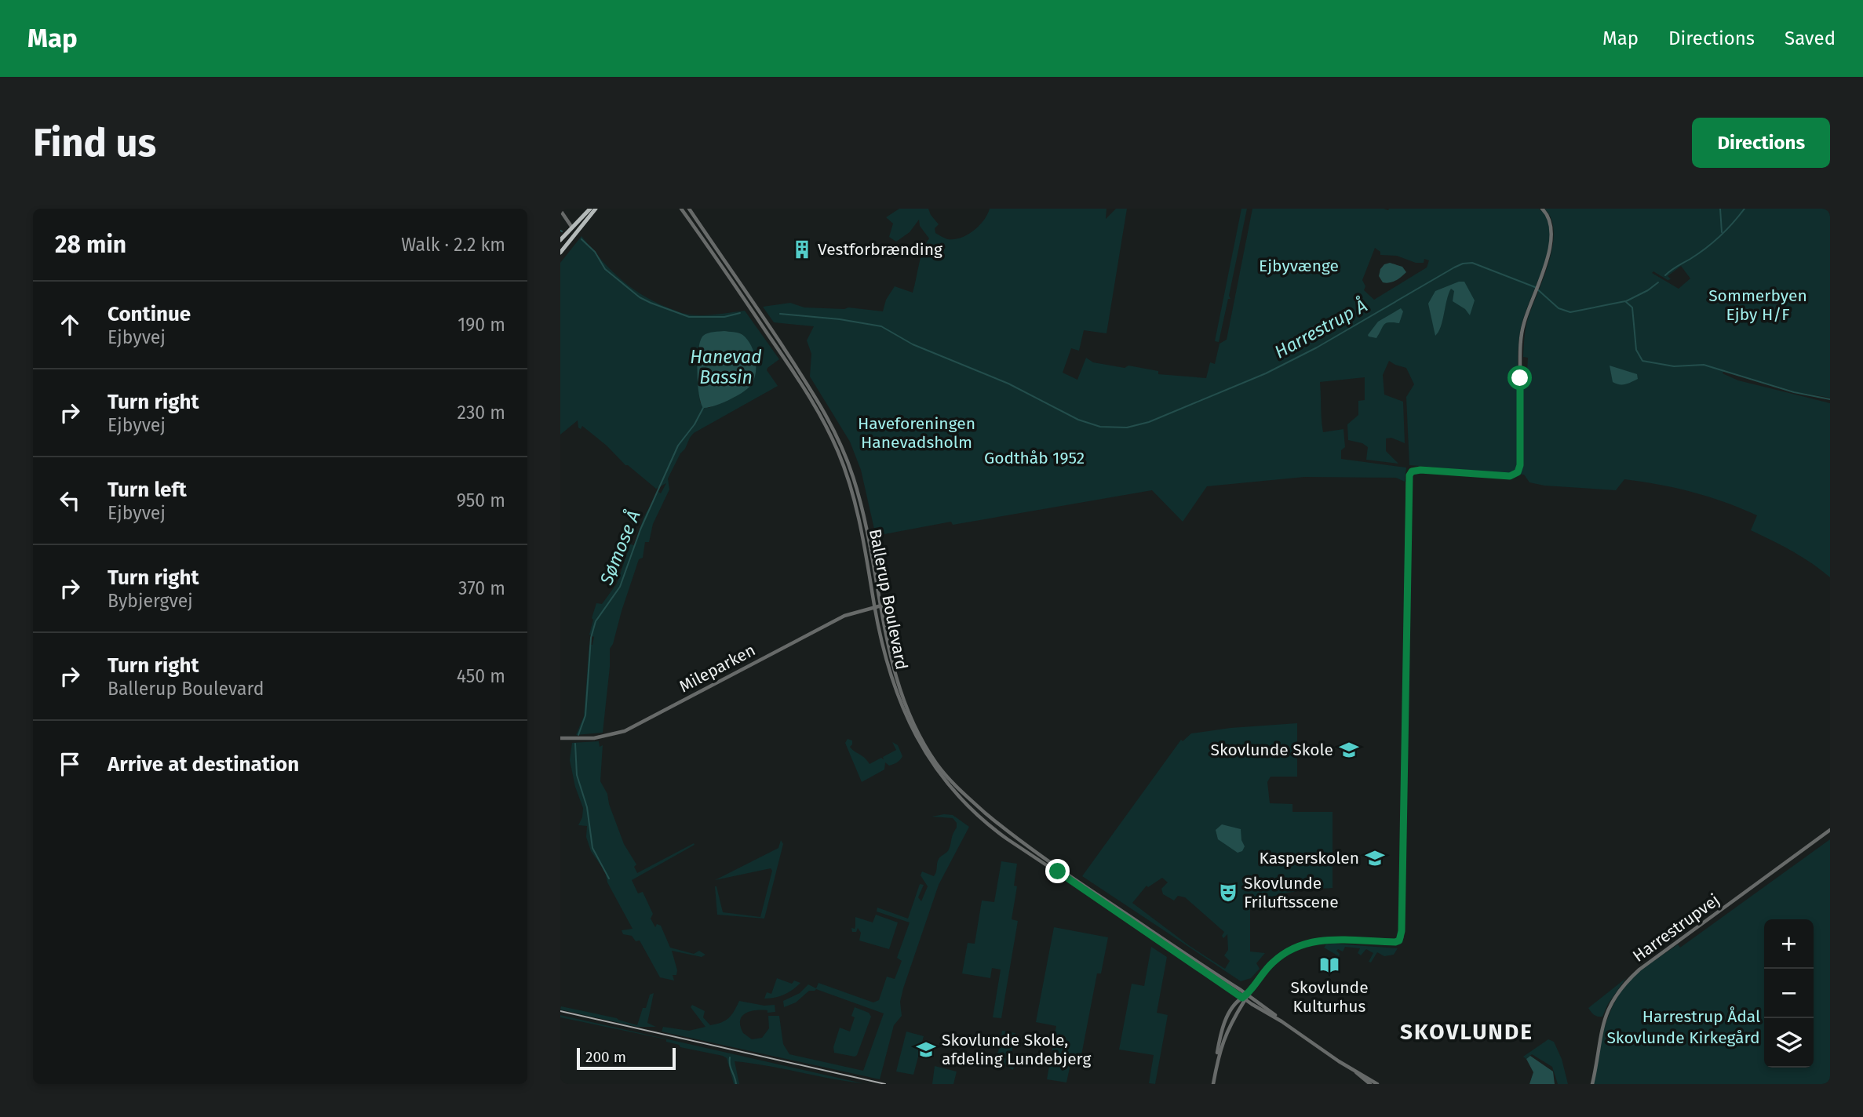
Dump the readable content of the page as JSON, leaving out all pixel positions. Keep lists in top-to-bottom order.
{
  "streets": {
    "street": ["Ballerup Boulevard", "Mileparken", "Harrestrupvej"]
  },
  "crossings": [
    ["Ballerup Boulevard", "Mileparken"]
  ],
  "districts": ["SKOVLUNDE"],
  "water": ["Harrestrup Å", "Hanevad Bassin", "Sømose Å"],
  "parks": [
    "Ejbyvænge",
    "Sommerbyen Ejby H/F",
    "Haveforeningen Hanevadsholm",
    "Godthåb 1952",
    "Harrestrup Ådal",
    "Skovlunde Kirkegård"
  ],
  "places": {
    "building": ["Vestforbrænding"],
    "school or university": ["Skovlunde Skole", "Kasperskolen", "Skovlunde Skole, afdeling Lundebjerg"],
    "theatre": ["Skovlunde Friluftsscene"],
    "library": ["Skovlunde Kulturhus"]
  },
  "scale_bar": "200 m",
  "page": {
    "header": "Map",
    "nav": ["Map", "Directions", "Saved"],
    "buttons": "Directions",
    "title": "Find us",
    "heading": ["28 min", "Walk · 2.2 km"],
    "list": [
      ["Continue", "Ejbyvej", "190 m"],
      ["Turn right", "Ejbyvej", "230 m"],
      ["Turn left", "Ejbyvej", "950 m"],
      ["Turn right", "Bybjergvej", "370 m"],
      ["Turn right", "Ballerup Boulevard", "450 m"],
      "Arrive at destination"
    ],
    "map_buttons": ["+", "−"],
    "scale": "200 m"
  }
}
